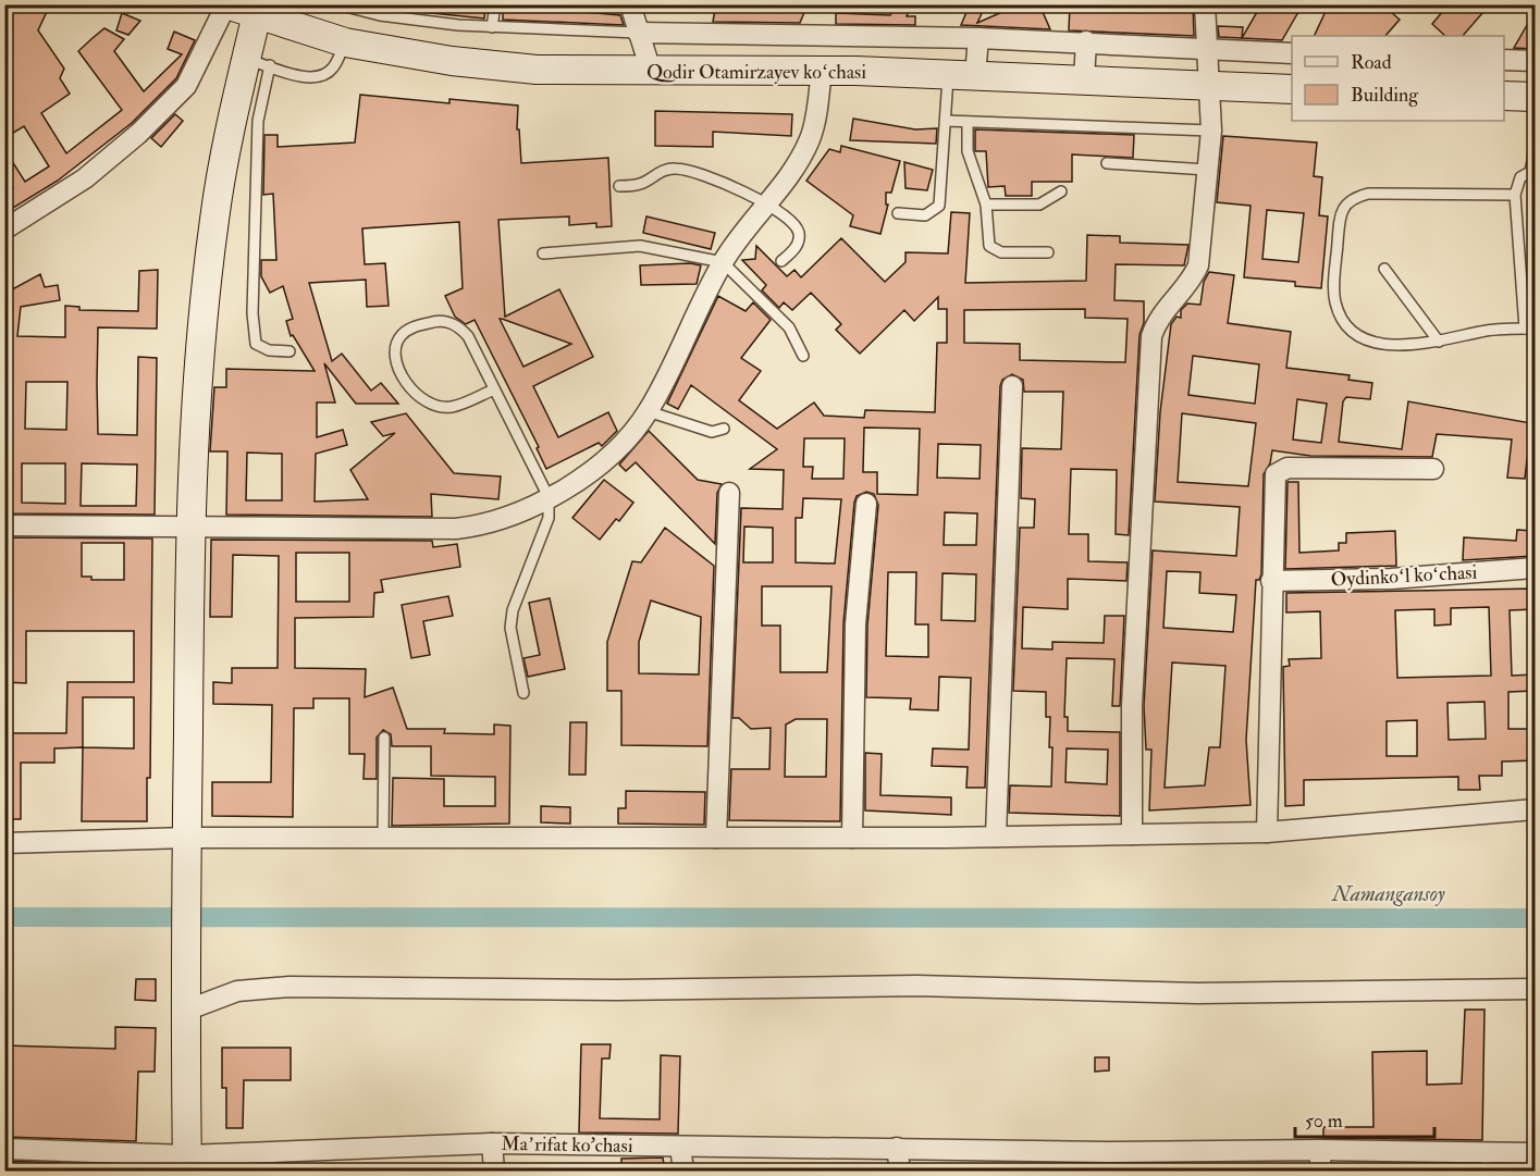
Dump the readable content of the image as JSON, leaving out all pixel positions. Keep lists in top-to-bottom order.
{
  "streets": {
    "main road": ["Qodir Otamirzayev koʻchasi"],
    "street": ["Oydinkoʻl koʻchasi", "Maʼrifat ko'chasi"]
  },
  "water": ["Namangansoy"],
  "legend": ["Road", "Building"],
  "scale_bar": "50 m"
}
